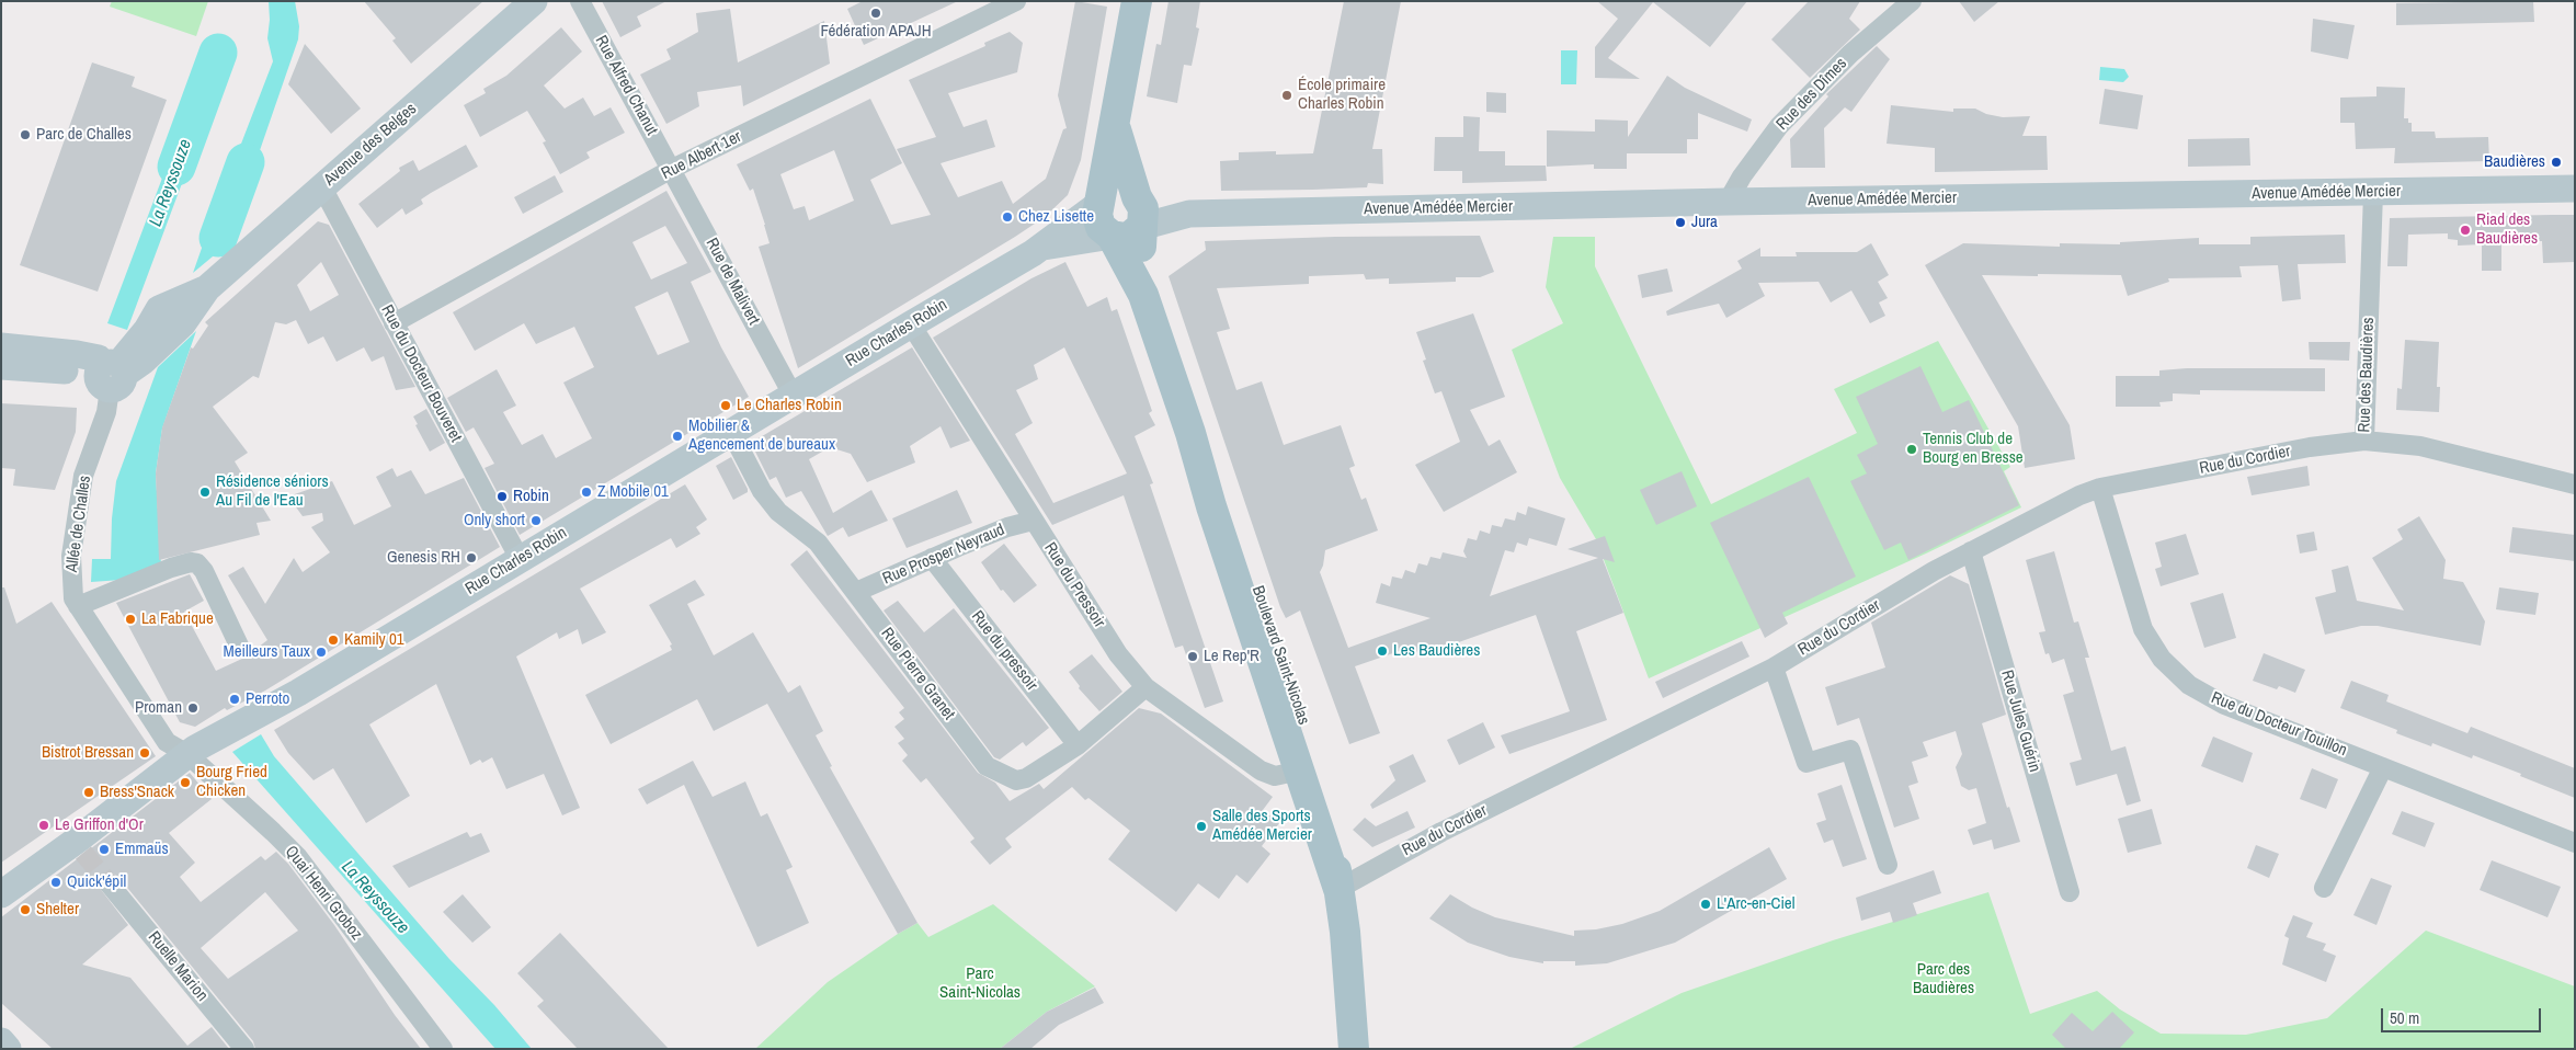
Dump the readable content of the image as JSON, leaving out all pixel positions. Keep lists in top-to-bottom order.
{
  "streets": {
    "main road": [
      "Avenue des Belges",
      "Avenue Amédée Mercier",
      "Rue Charles Robin",
      "Boulevard Saint-Nicolas"
    ],
    "street": [
      "Rue Alfred Chanut",
      "Rue des Dîmes",
      "Rue Albert 1er",
      "Rue de Malivert",
      "Rue du Docteur Bouveret",
      "Rue des Baudières",
      "Rue du Cordier",
      "Allée de Challes",
      "Rue Prosper Neyraud",
      "Rue du Pressoir",
      "Rue du pressoir",
      "Rue Pierre Granet",
      "Rue Jules Guérin",
      "Rue du Docteur Touillon",
      "Quai Henri Groboz",
      "Ruelle Marion"
    ]
  },
  "crossings": [
    ["Rue Alfred Chanut", "Rue Albert 1er"],
    ["Rue Alfred Chanut", "Rue de Malivert"],
    ["Rue des Dîmes", "Avenue Amédée Mercier"],
    ["Avenue des Belges", "Rue du Docteur Bouveret"],
    ["Avenue des Belges", "Allée de Challes"],
    ["Rue Albert 1er", "Rue de Malivert"],
    ["Rue Albert 1er", "Rue du Docteur Bouveret"],
    ["Avenue Amédée Mercier", "Rue des Baudières"],
    ["Rue de Malivert", "Rue Charles Robin"],
    ["Rue Charles Robin", "Rue du Docteur Bouveret"],
    ["Rue Charles Robin", "Allée de Challes"],
    ["Rue Charles Robin", "Rue du Pressoir"],
    ["Rue Charles Robin", "Rue Pierre Granet"],
    ["Rue Charles Robin", "Quai Henri Groboz"],
    ["Rue des Baudières", "Rue du Cordier"],
    ["Rue du Cordier", "Boulevard Saint-Nicolas"],
    ["Rue du Cordier", "Rue Jules Guérin"],
    ["Rue du Cordier", "Rue du Docteur Touillon"],
    ["Allée de Challes", "Quai Henri Groboz"],
    ["Rue Prosper Neyraud", "Rue du Pressoir"],
    ["Rue Prosper Neyraud", "Rue du pressoir"],
    ["Rue Prosper Neyraud", "Rue Pierre Granet"],
    ["Rue du Pressoir", "Boulevard Saint-Nicolas"],
    ["Rue du Pressoir", "Rue Pierre Granet"],
    ["Rue du pressoir", "Rue Pierre Granet"]
  ],
  "water": ["La Reyssouze"],
  "parks": ["Parc des Baudières", "Parc Saint-Nicolas"],
  "places": [
    "Fédération APAJH",
    "École primaire Charles Robin",
    "Parc de Challes",
    "Baudières",
    "Chez Lisette",
    "Jura",
    "Riad des Baudières",
    "Le Charles Robin",
    "Mobilier & Agencement de bureaux",
    "Tennis Club de Bourg en Bresse",
    "Résidence séniors Au Fil de l'Eau",
    "Z Mobile 01",
    "Robin",
    "Only short",
    "Genesis RH",
    "La Fabrique",
    "Kamily 01",
    "Les Baudières",
    "Meilleurs Taux",
    "Le Rep'R",
    "Perroto",
    "Proman",
    "Bistrot Bressan",
    "Bourg Fried Chicken",
    "Bress'Snack",
    "Le Griffon d'Or",
    "Salle des Sports Amédée Mercier",
    "Emmaüs",
    "Quick'épil",
    "L'Arc-en-Ciel",
    "Shelter"
  ],
  "scale_bar": "50 m"
}
